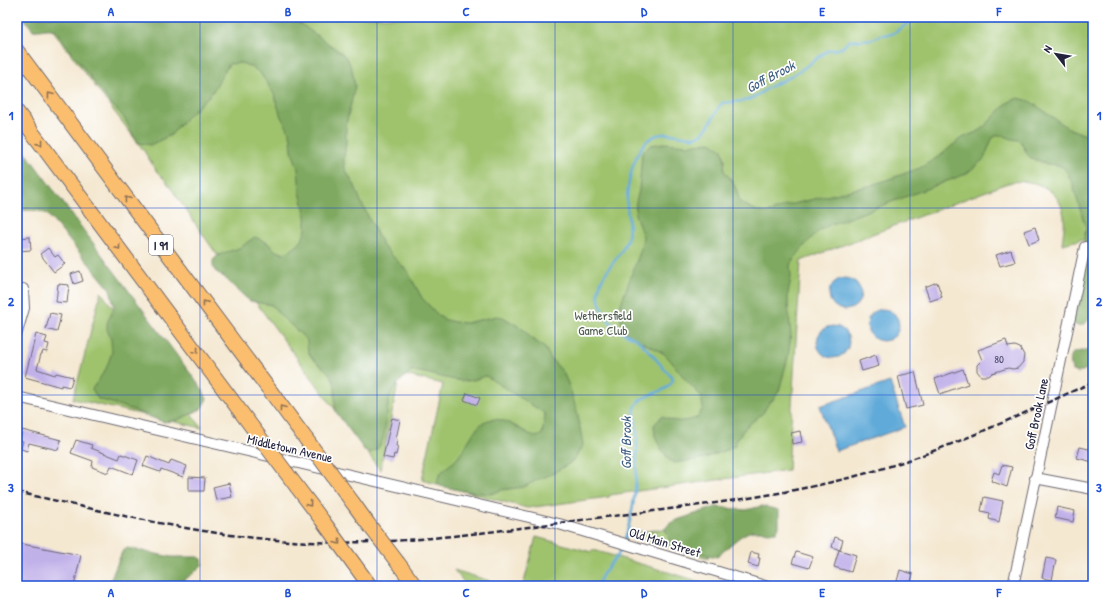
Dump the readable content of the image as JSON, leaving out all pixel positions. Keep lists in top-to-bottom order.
{
  "streets": {
    "highway": ["I 91"],
    "street": ["Goff Brook Lane", "Middletown Avenue", "Old Main Street"]
  },
  "crossings": [
    ["Middletown Avenue", "Old Main Street"]
  ],
  "water": ["Goff Brook"],
  "parks": ["Wethersfield Game Club"],
  "house_numbers": ["80"],
  "north": "top left",
  "grid": {
    "columns": [
      "A",
      "B",
      "C",
      "D",
      "E",
      "F"
    ],
    "rows": ["1", "2", "3"]
  }
}
